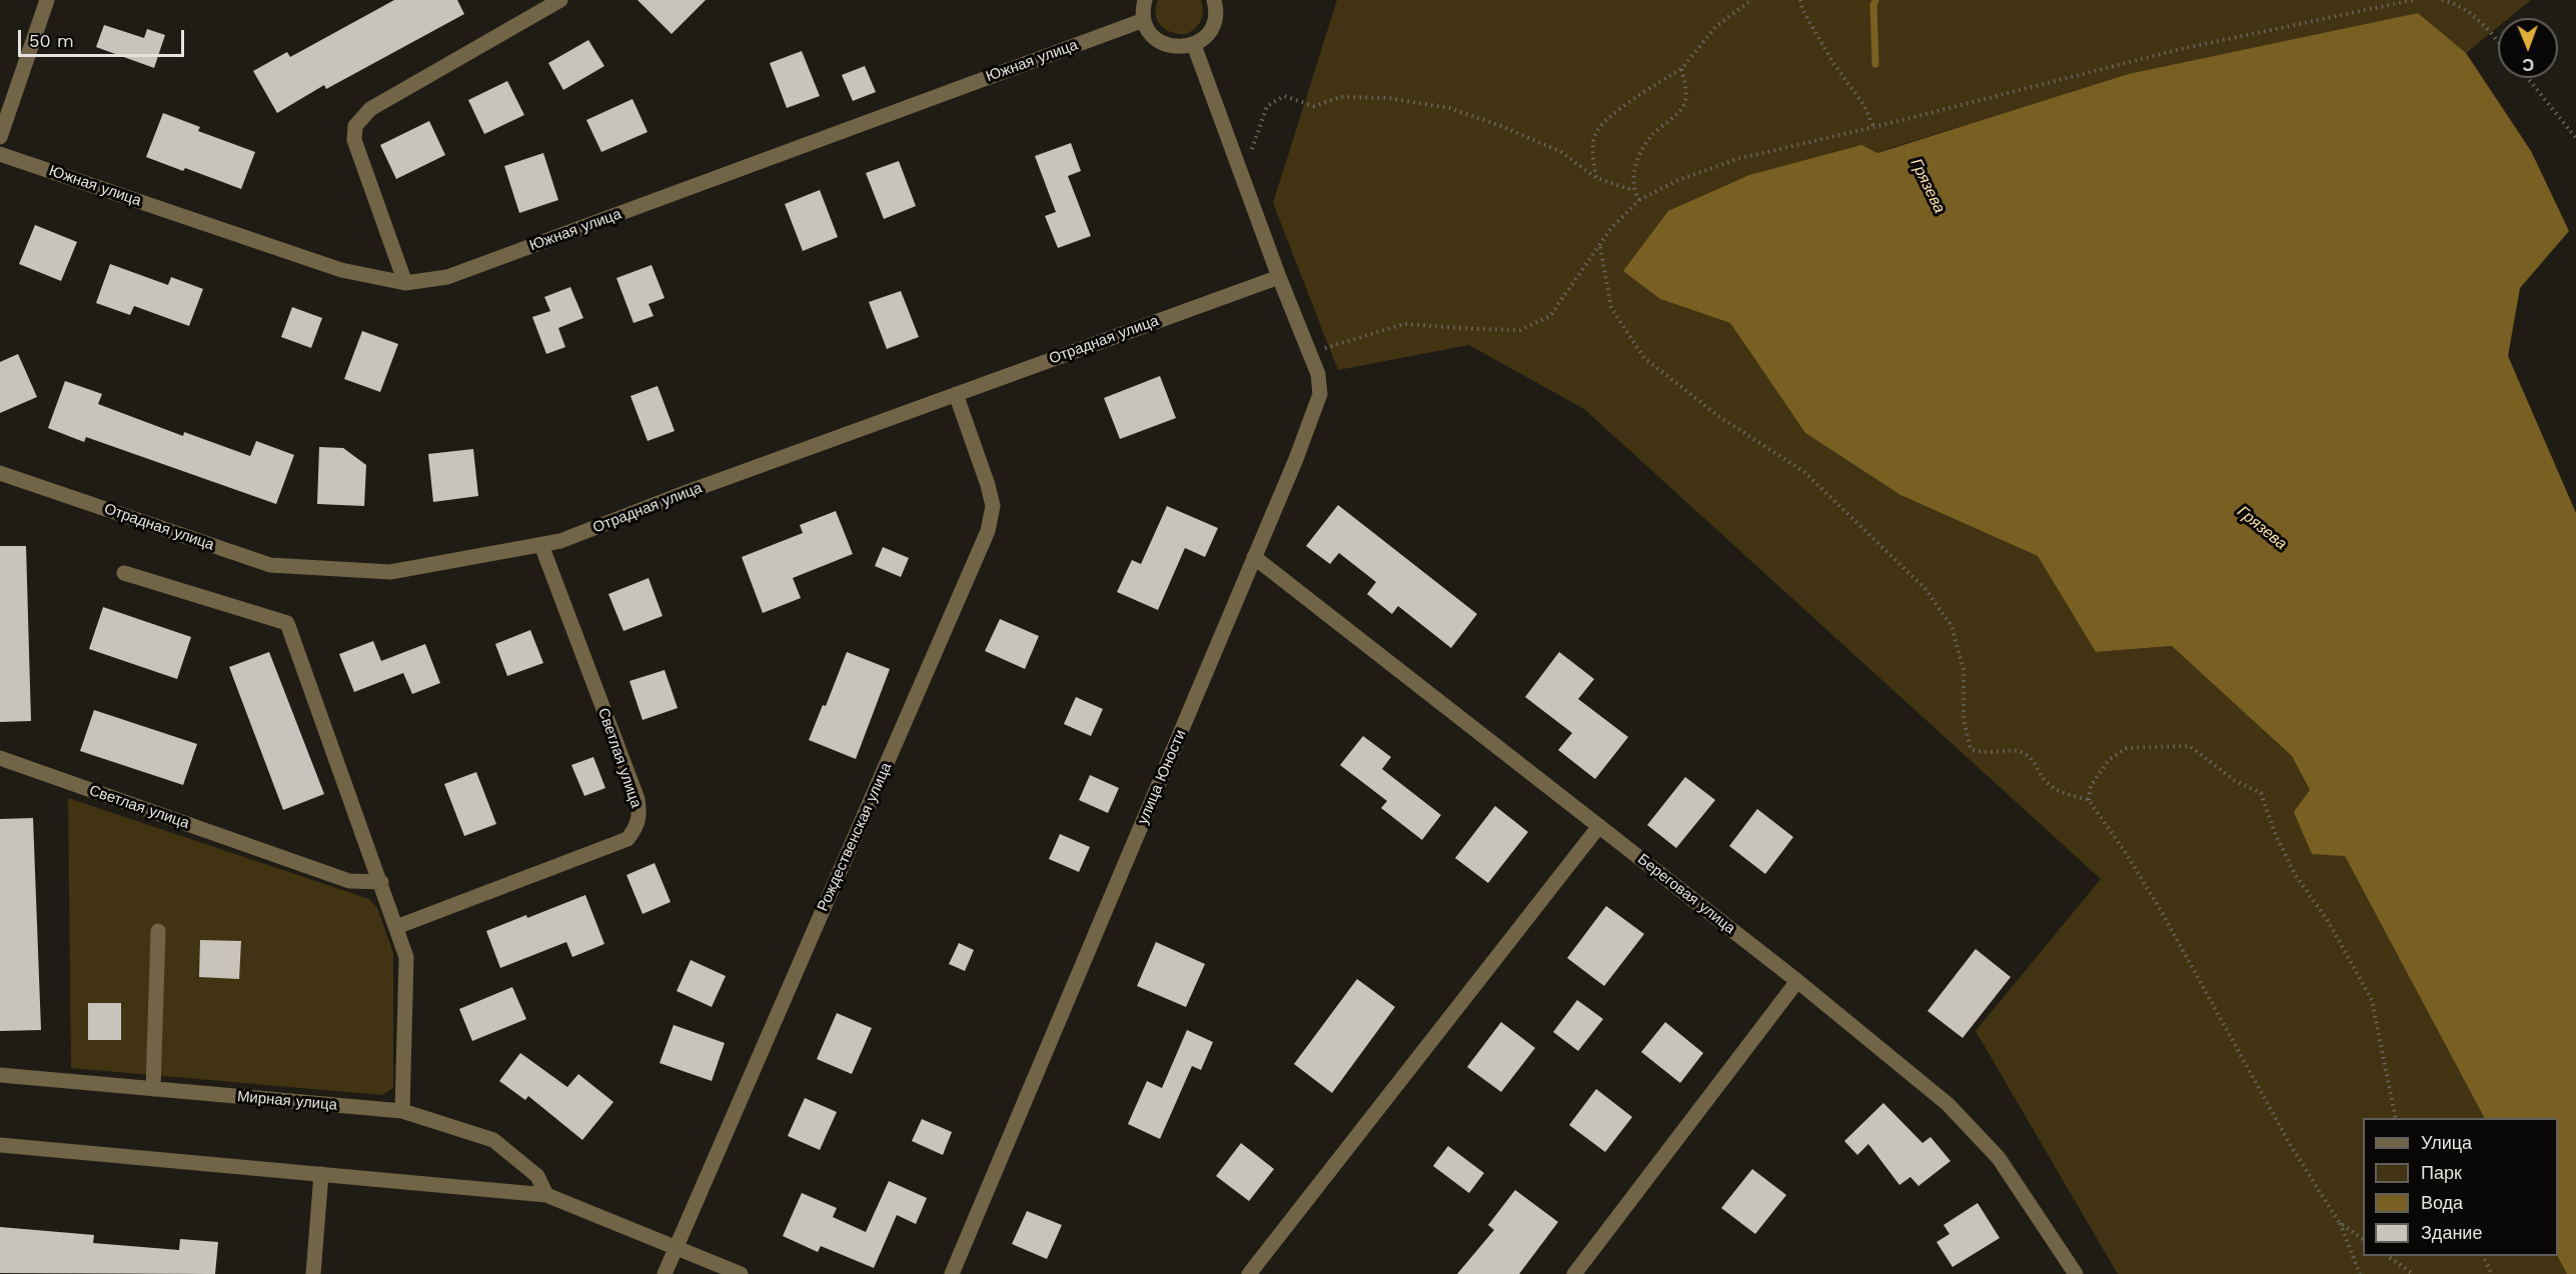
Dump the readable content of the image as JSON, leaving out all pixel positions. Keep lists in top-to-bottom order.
{
  "streets": {
    "street": [
      "Южная улица",
      "Отрадная улица",
      "Светлая улица",
      "улица Юности",
      "Рождественская улица",
      "Береговая улица",
      "Мирная улица"
    ]
  },
  "crossings": [
    ["Отрадная улица", "Светлая улица"],
    ["Отрадная улица", "улица Юности"],
    ["Отрадная улица", "Рождественская улица"],
    ["улица Юности", "Береговая улица"]
  ],
  "water": ["Грязева"],
  "legend": [
    "Улица",
    "Парк",
    "Вода",
    "Здание"
  ],
  "scale_bar": "50 m",
  "north": "bottom"
}
